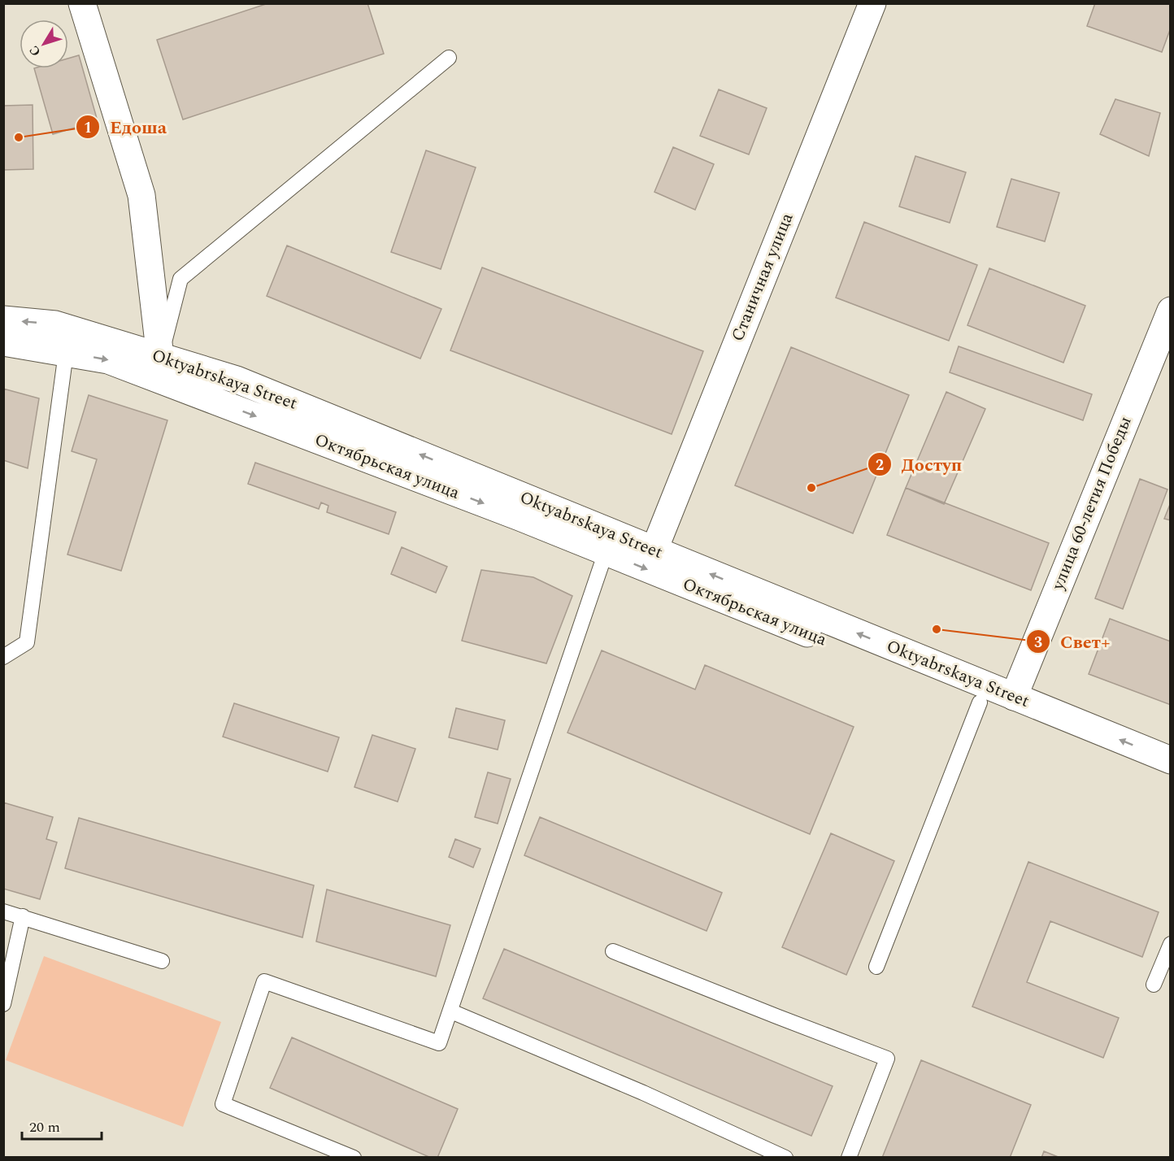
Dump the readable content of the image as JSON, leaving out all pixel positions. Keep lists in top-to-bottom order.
{
  "streets": {
    "main road": [
      "Станичная улица",
      "Oktyabrskaya Street",
      "Октябрьская улица",
      "улица 60-летия Победы"
    ]
  },
  "crossings": [
    ["Станичная улица", "Oktyabrskaya Street"],
    ["Oktyabrskaya Street", "улица 60-летия Победы"]
  ],
  "one_way": ["Oktyabrskaya Street", "Октябрьская улица"],
  "places": ["Едоша", "Доступ", "Свет+"],
  "scale_bar": "20 m",
  "north": "bottom left"
}
